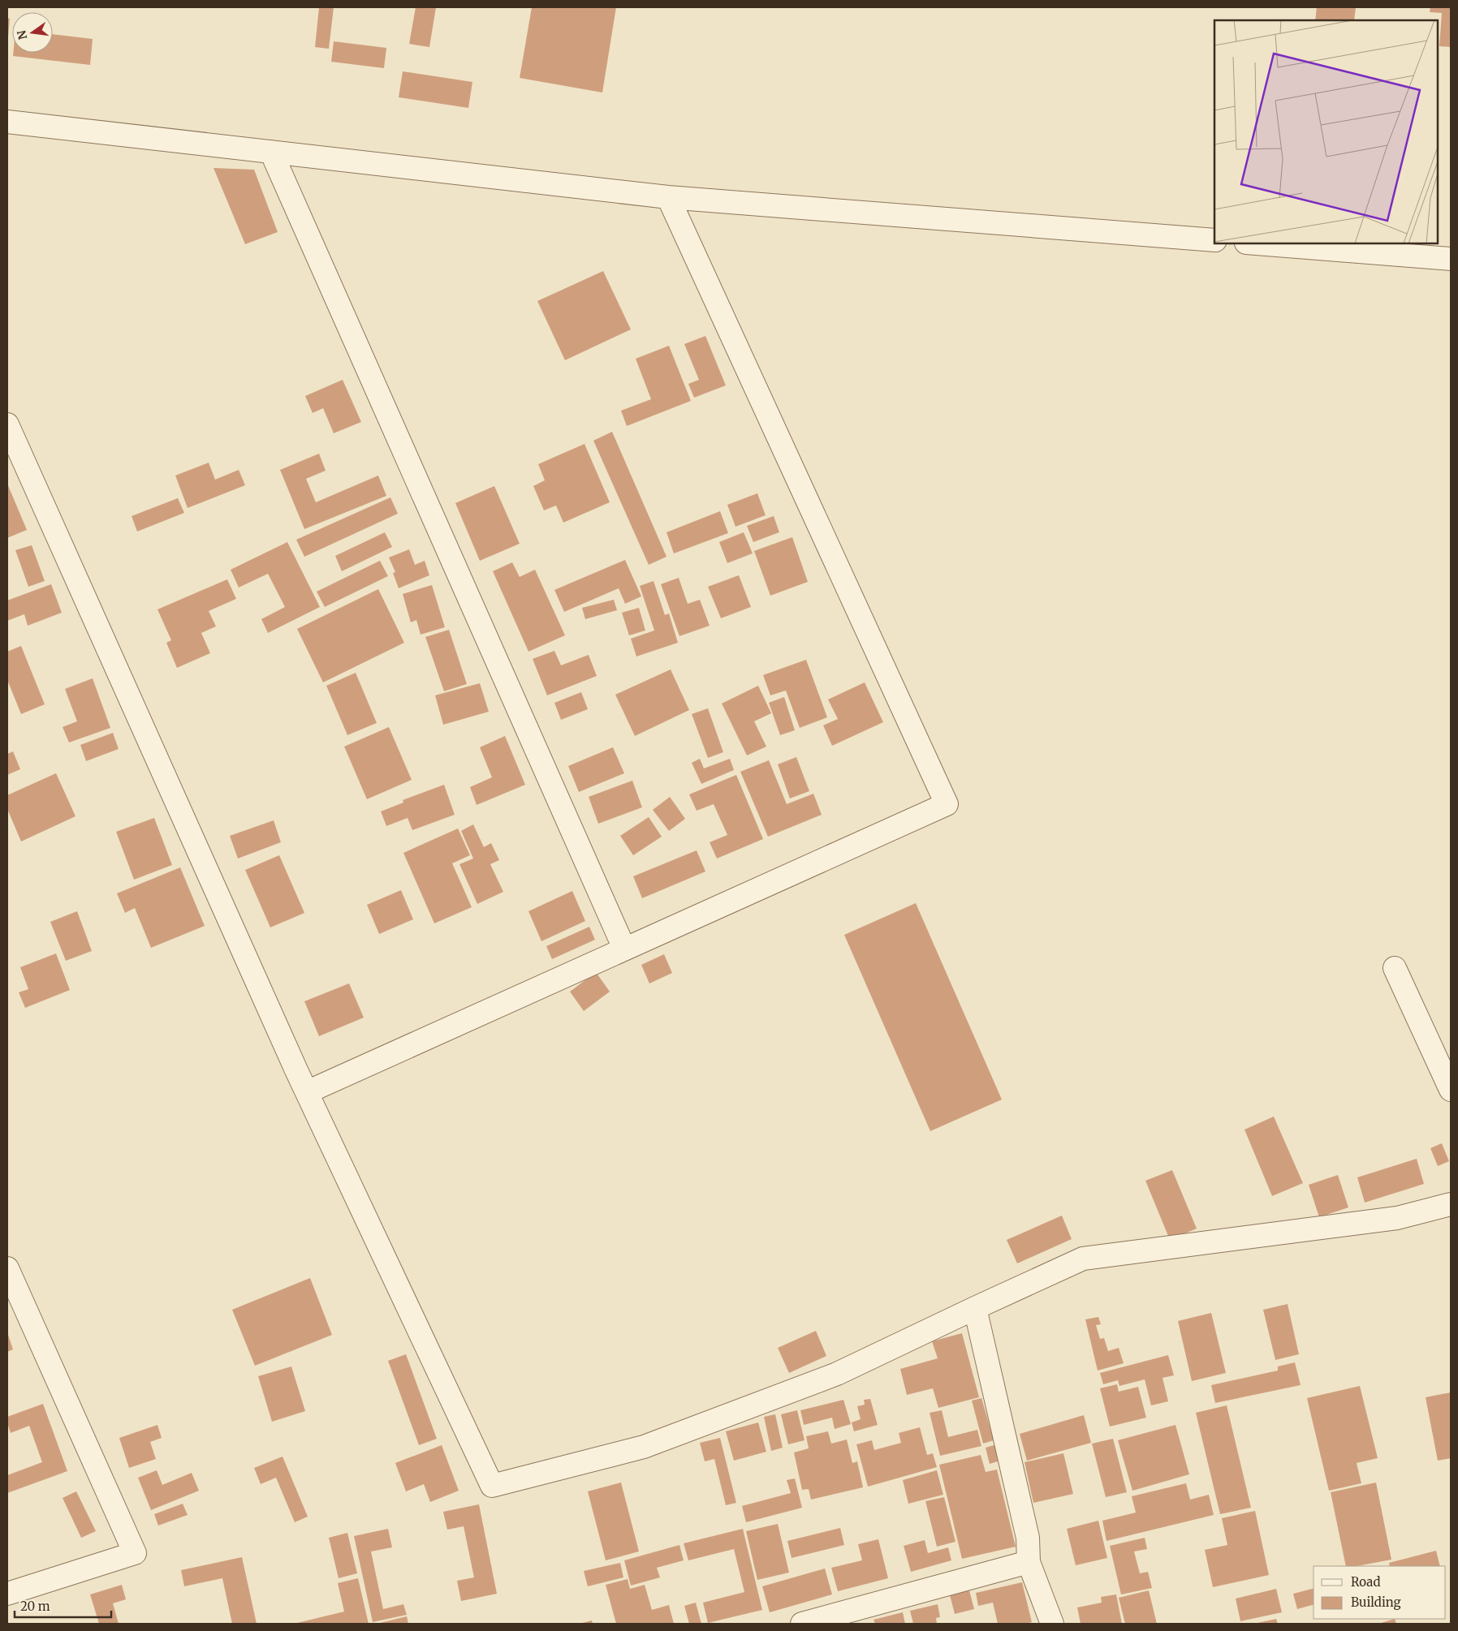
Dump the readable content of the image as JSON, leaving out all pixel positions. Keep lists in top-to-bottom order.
{
  "legend": ["Road", "Building"],
  "scale_bar": "20 m",
  "north": "left"
}
